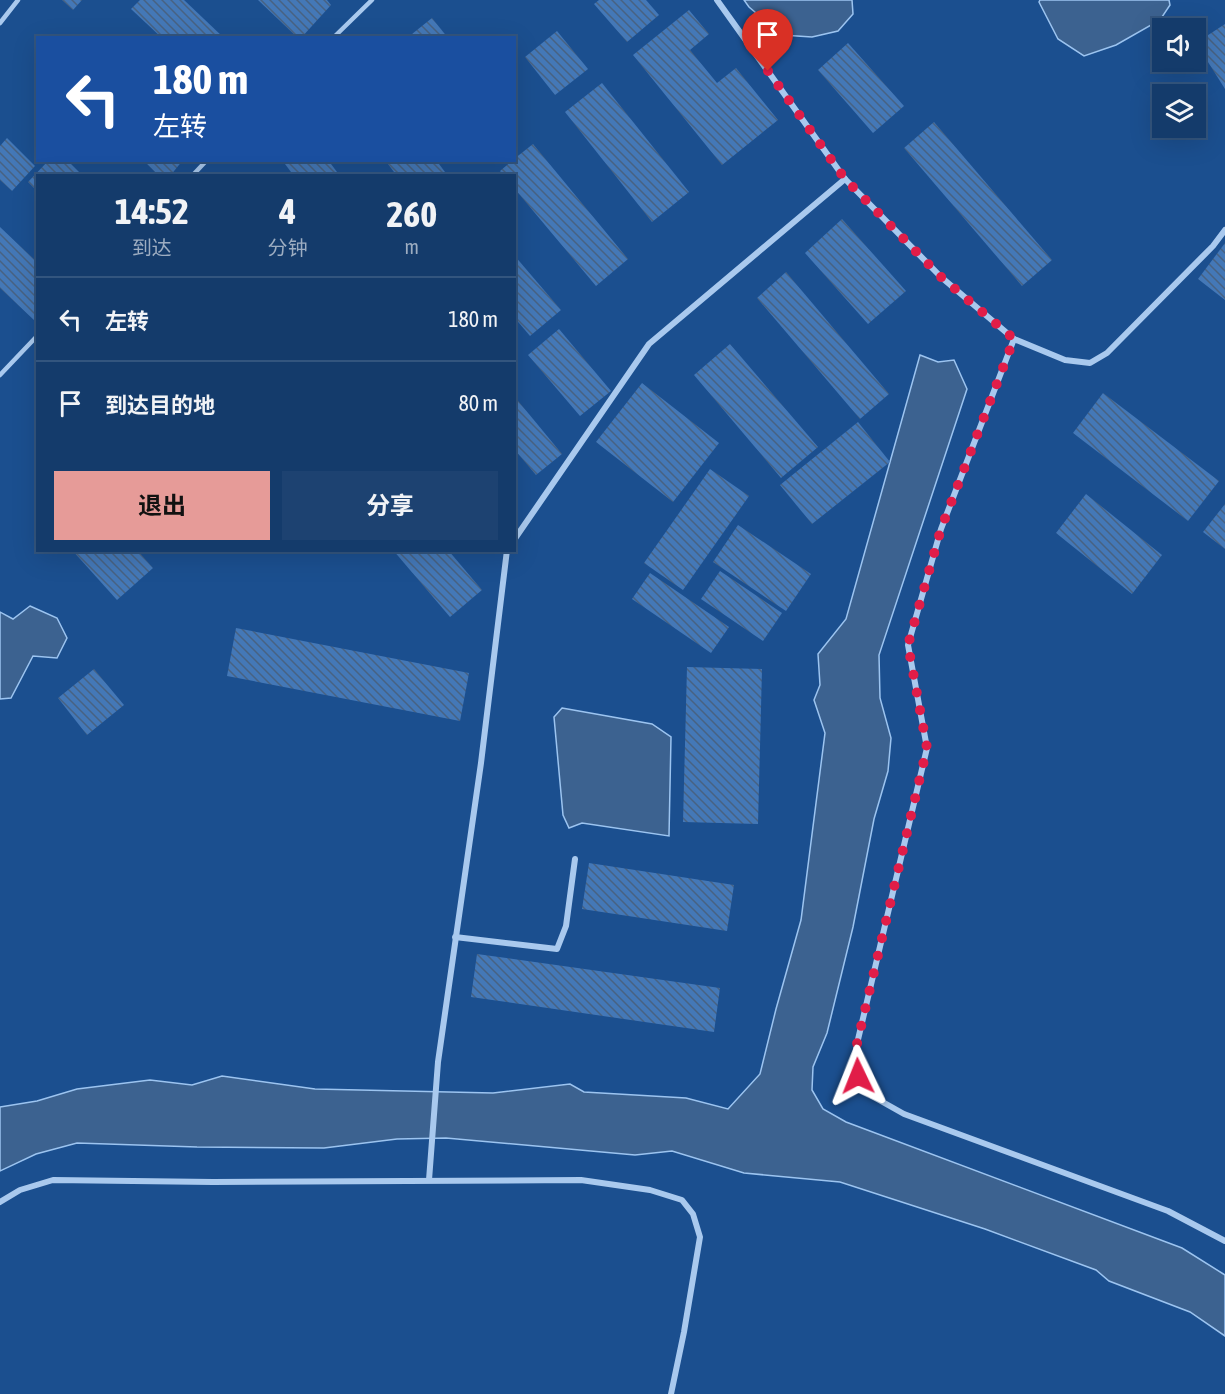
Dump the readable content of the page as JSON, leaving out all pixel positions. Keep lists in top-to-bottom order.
{
  "page": {
    "turn": ["180 m", "左转"],
    "eta": [
      "14:52",
      "到达",
      "4",
      "分钟",
      "260",
      "m"
    ],
    "list": [
      {
        "name": "左转",
        "value": "180 m"
      },
      {
        "name": "到达目的地",
        "value": "80 m"
      }
    ],
    "buttons": ["退出", "分享"]
  }
}
